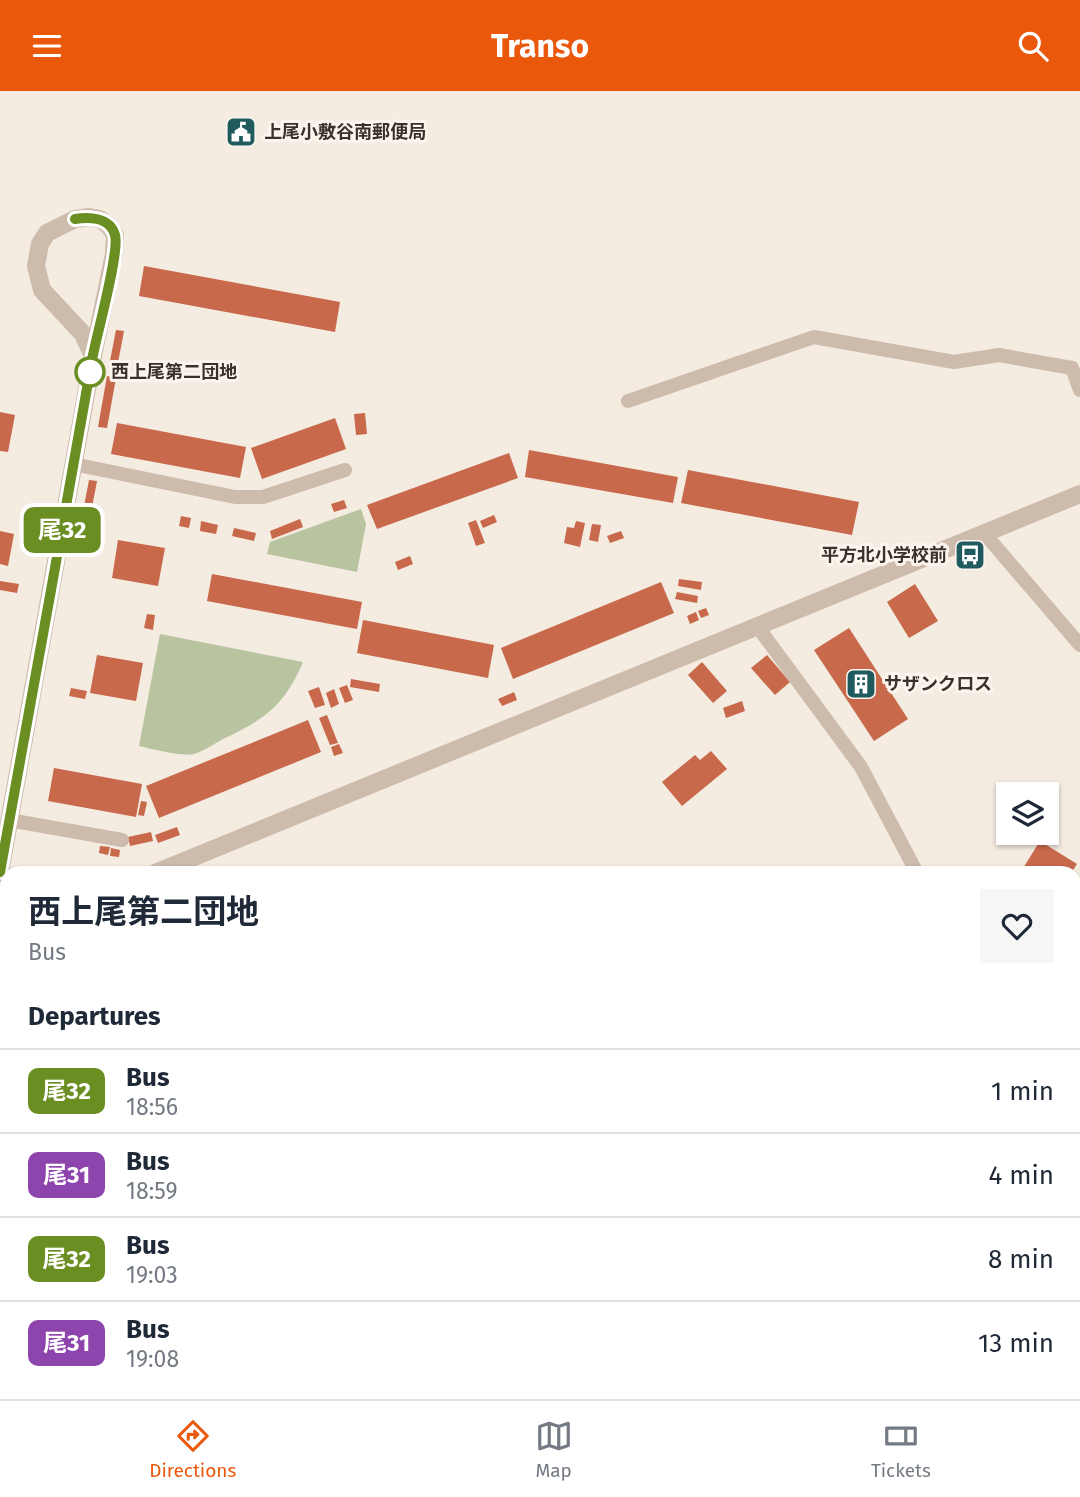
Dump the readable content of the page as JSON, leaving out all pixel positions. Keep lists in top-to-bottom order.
{
  "places": {
    "public building": ["上尾小敷谷南郵便局"],
    "other": ["西上尾第二団地"],
    "bus stop": ["平方北小学校前"],
    "building": ["サザンクロス"]
  },
  "lines": ["bus line 尾32"],
  "page": {
    "header": "Transo",
    "on_map": "尾32",
    "heading": [
      ["西上尾第二団地", "Bus"],
      "Departures"
    ],
    "list": [
      {
        "mark": "尾32",
        "name": "Bus",
        "note": "18:56",
        "value": "1 min"
      },
      {
        "mark": "尾31",
        "name": "Bus",
        "note": "18:59",
        "value": "4 min"
      },
      {
        "mark": "尾32",
        "name": "Bus",
        "note": "19:03",
        "value": "8 min"
      },
      {
        "mark": "尾31",
        "name": "Bus",
        "note": "19:08",
        "value": "13 min"
      }
    ],
    "tabs": ["Directions", "Map", "Tickets"]
  }
}
